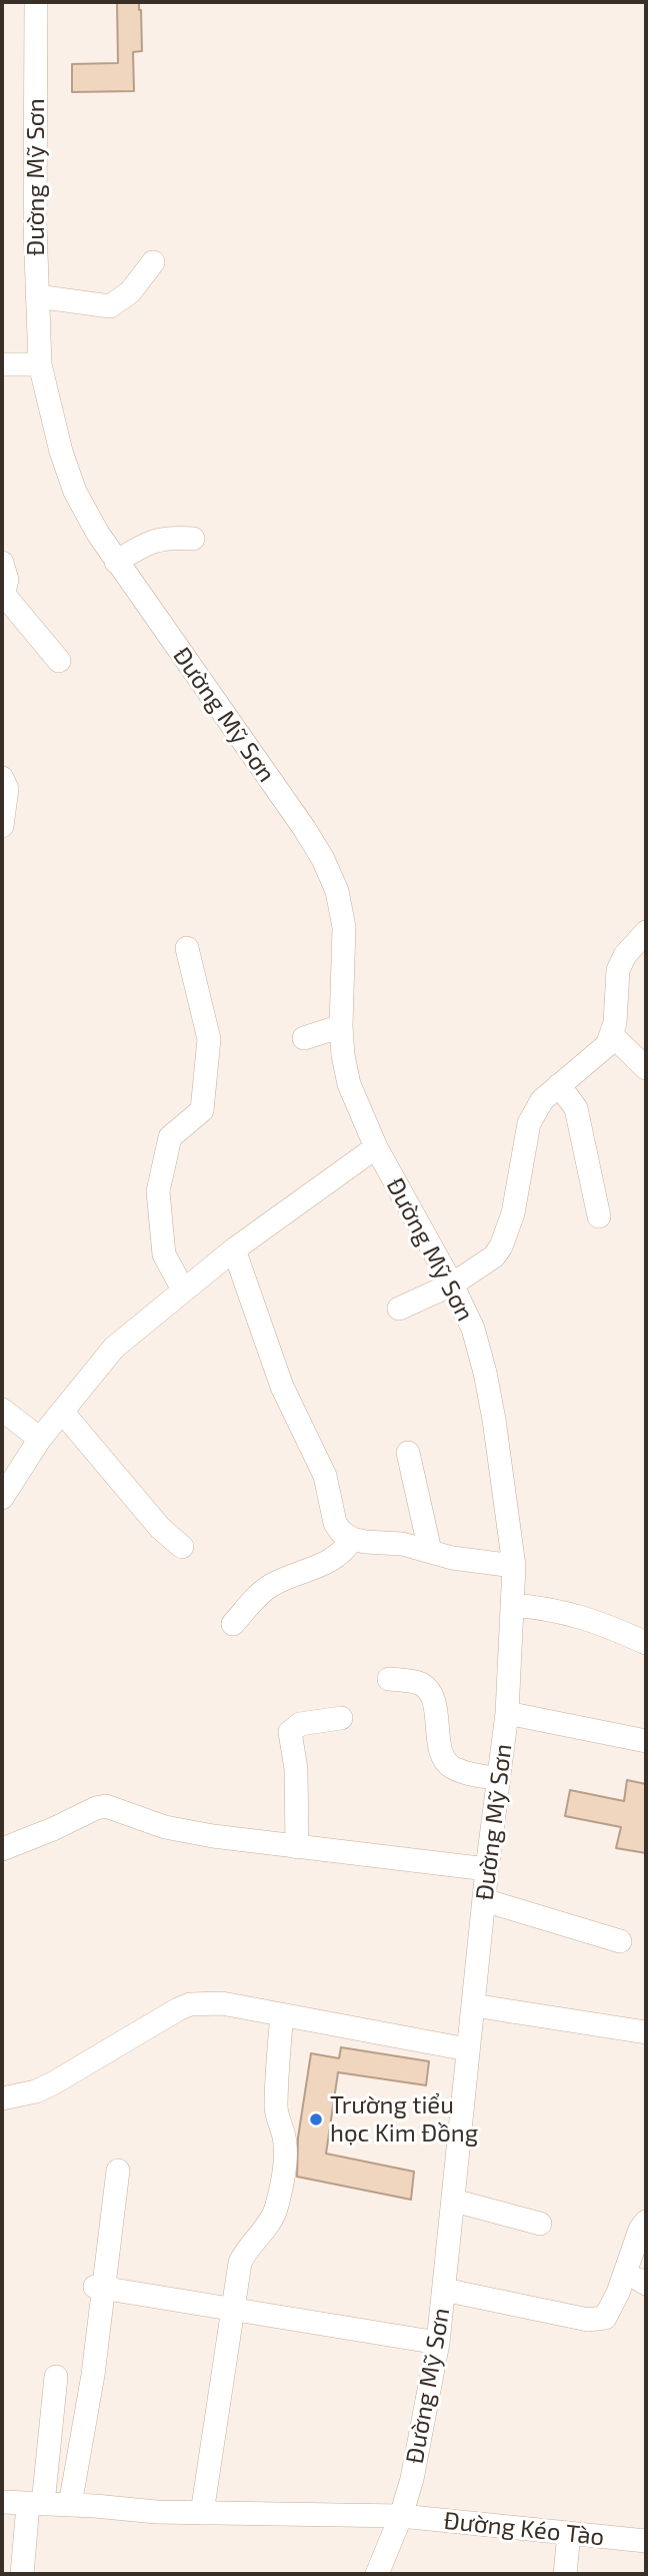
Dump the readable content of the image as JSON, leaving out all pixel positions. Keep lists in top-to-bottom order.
{
  "streets": {
    "street": ["Đường Mỹ Sơn", "Đường Kéo Tào"]
  },
  "crossings": [
    ["Đường Mỹ Sơn", "Đường Kéo Tào"]
  ],
  "places": ["Trường tiểu học Kim Đồng"]
}
